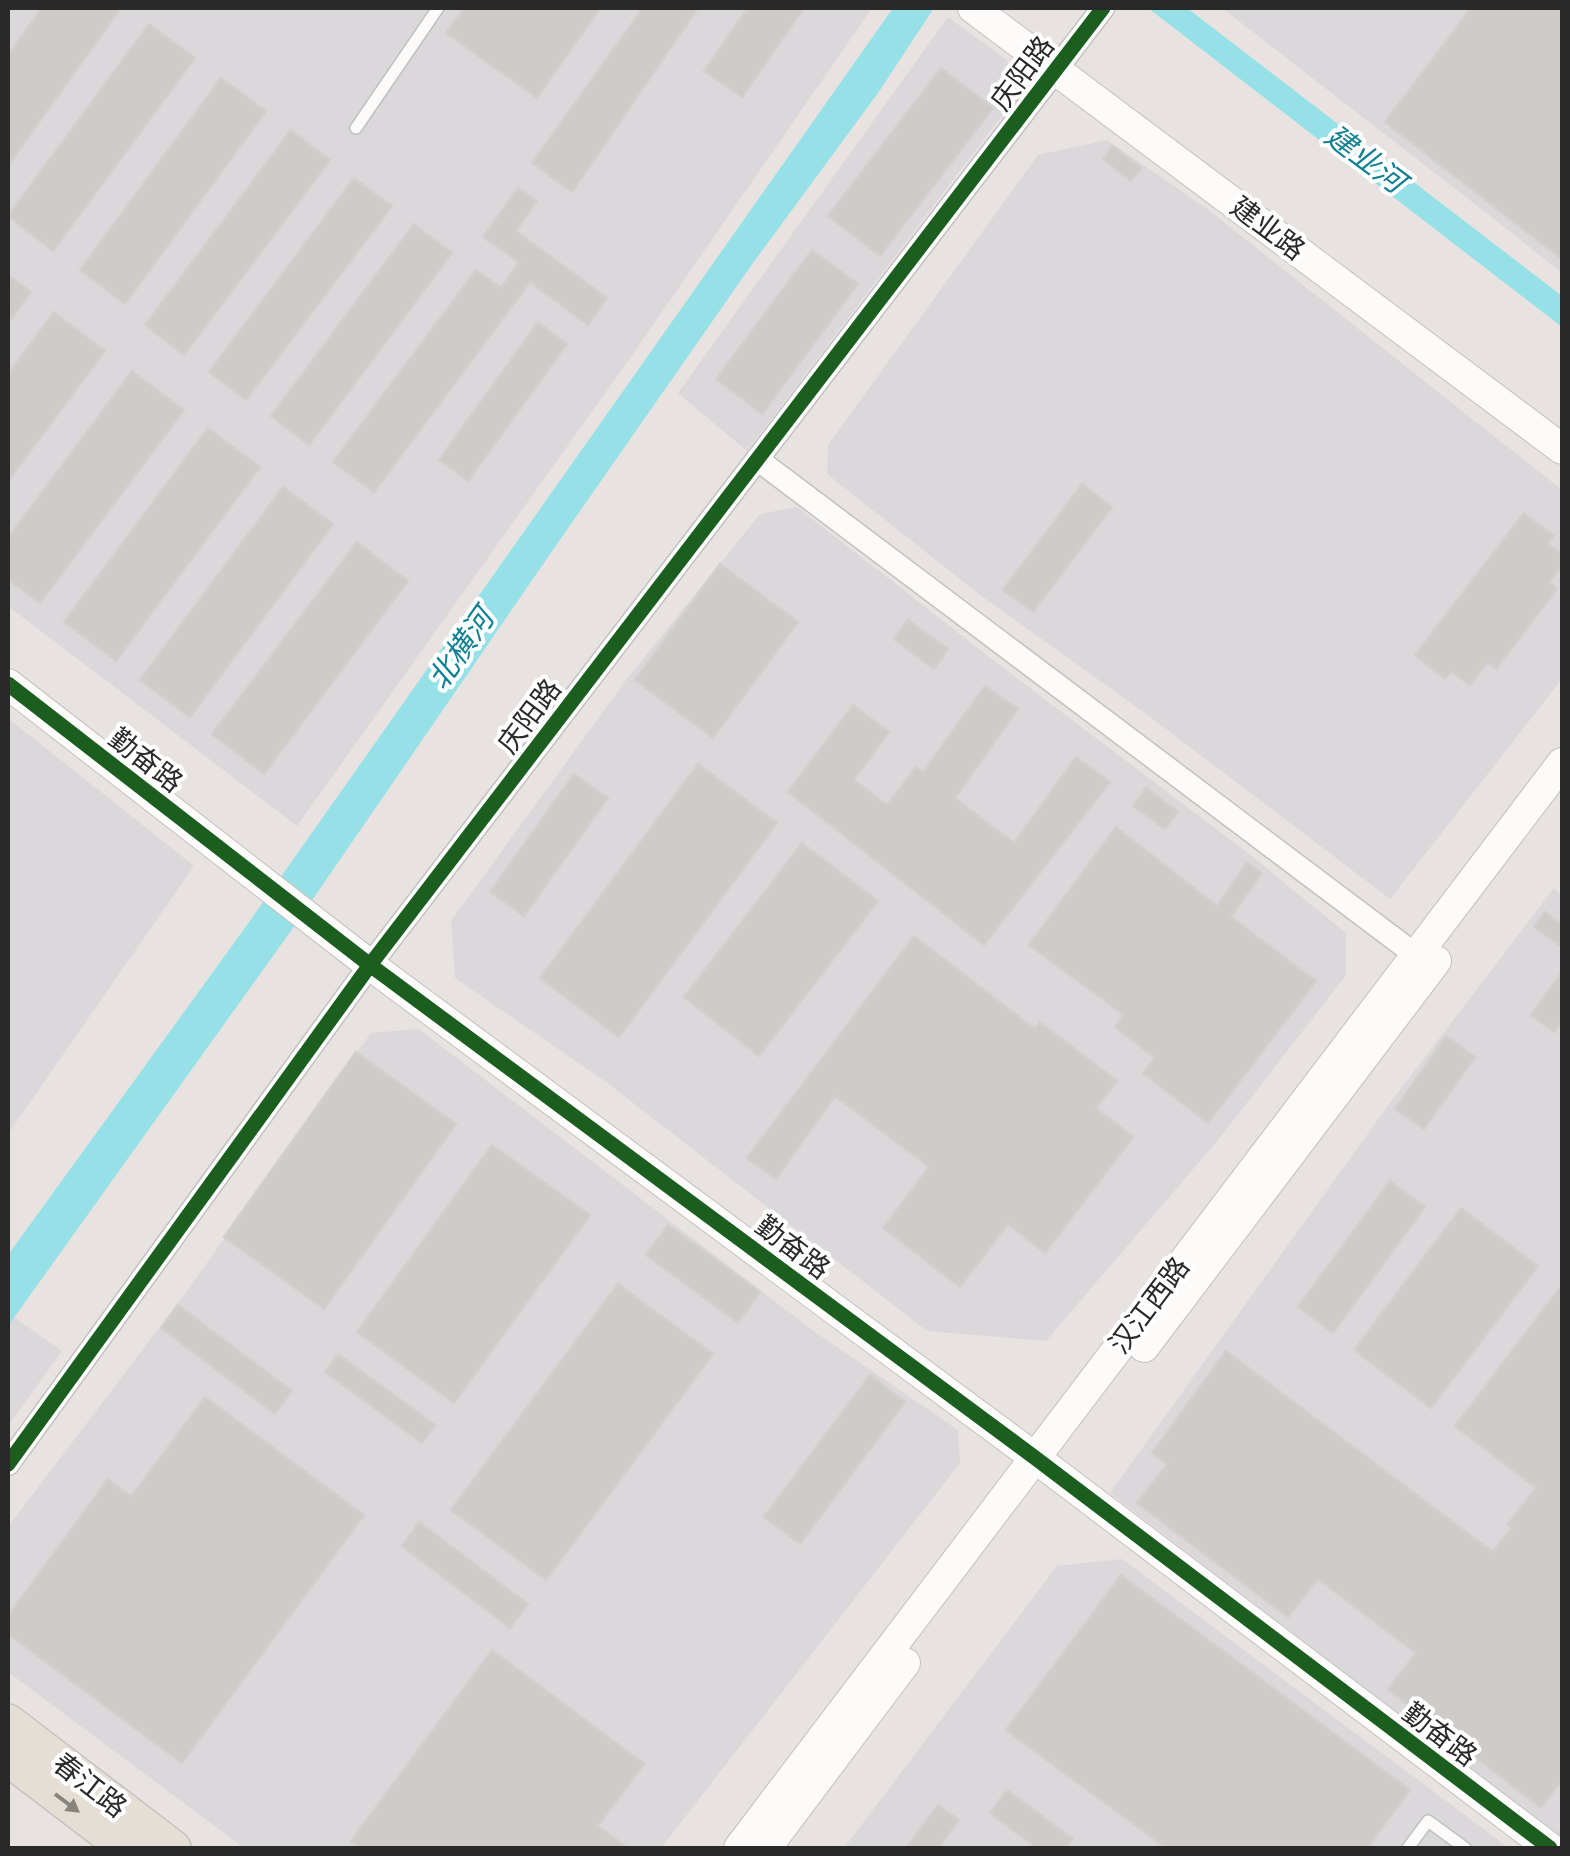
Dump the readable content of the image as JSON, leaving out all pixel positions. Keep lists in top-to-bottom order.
{
  "streets": {
    "main road": ["春江路"],
    "street": [
      "庆阳路",
      "建业路",
      "勤奋路",
      "汉江西路"
    ]
  },
  "crossings": [
    ["庆阳路", "建业路"],
    ["庆阳路", "勤奋路"],
    ["勤奋路", "汉江西路"]
  ],
  "water": ["建业河", "北横河"]
}
